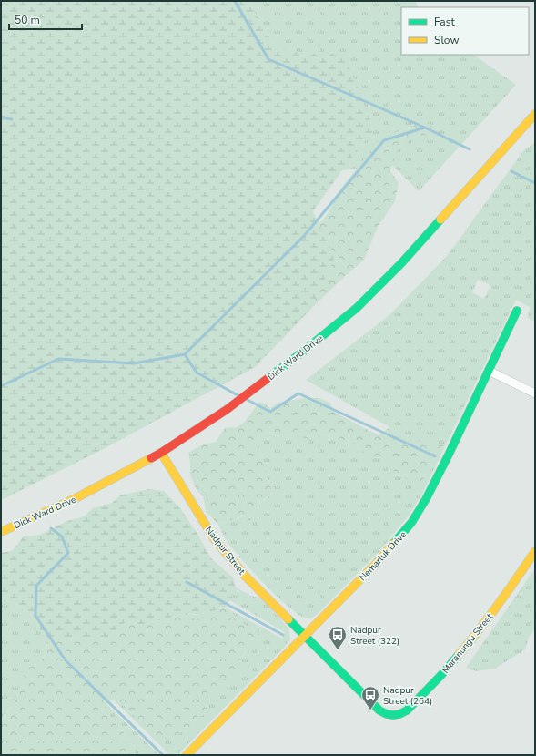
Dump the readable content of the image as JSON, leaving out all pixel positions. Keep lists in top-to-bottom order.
{
  "streets": {
    "street": [
      "Dick Ward Drive",
      "Nadpur Street",
      "Nemarluk Drive",
      "Maranungu Street"
    ]
  },
  "crossings": [
    ["Dick Ward Drive", "Nadpur Street"],
    ["Nadpur Street", "Nemarluk Drive"],
    ["Nadpur Street", "Maranungu Street"],
    ["Nemarluk Drive", "Maranungu Street"]
  ],
  "places": {
    "bus stop": ["Nadpur Street (322)", "Nadpur Street (264)"]
  },
  "legend": ["Fast", "Slow"],
  "scale_bar": "50 m"
}
